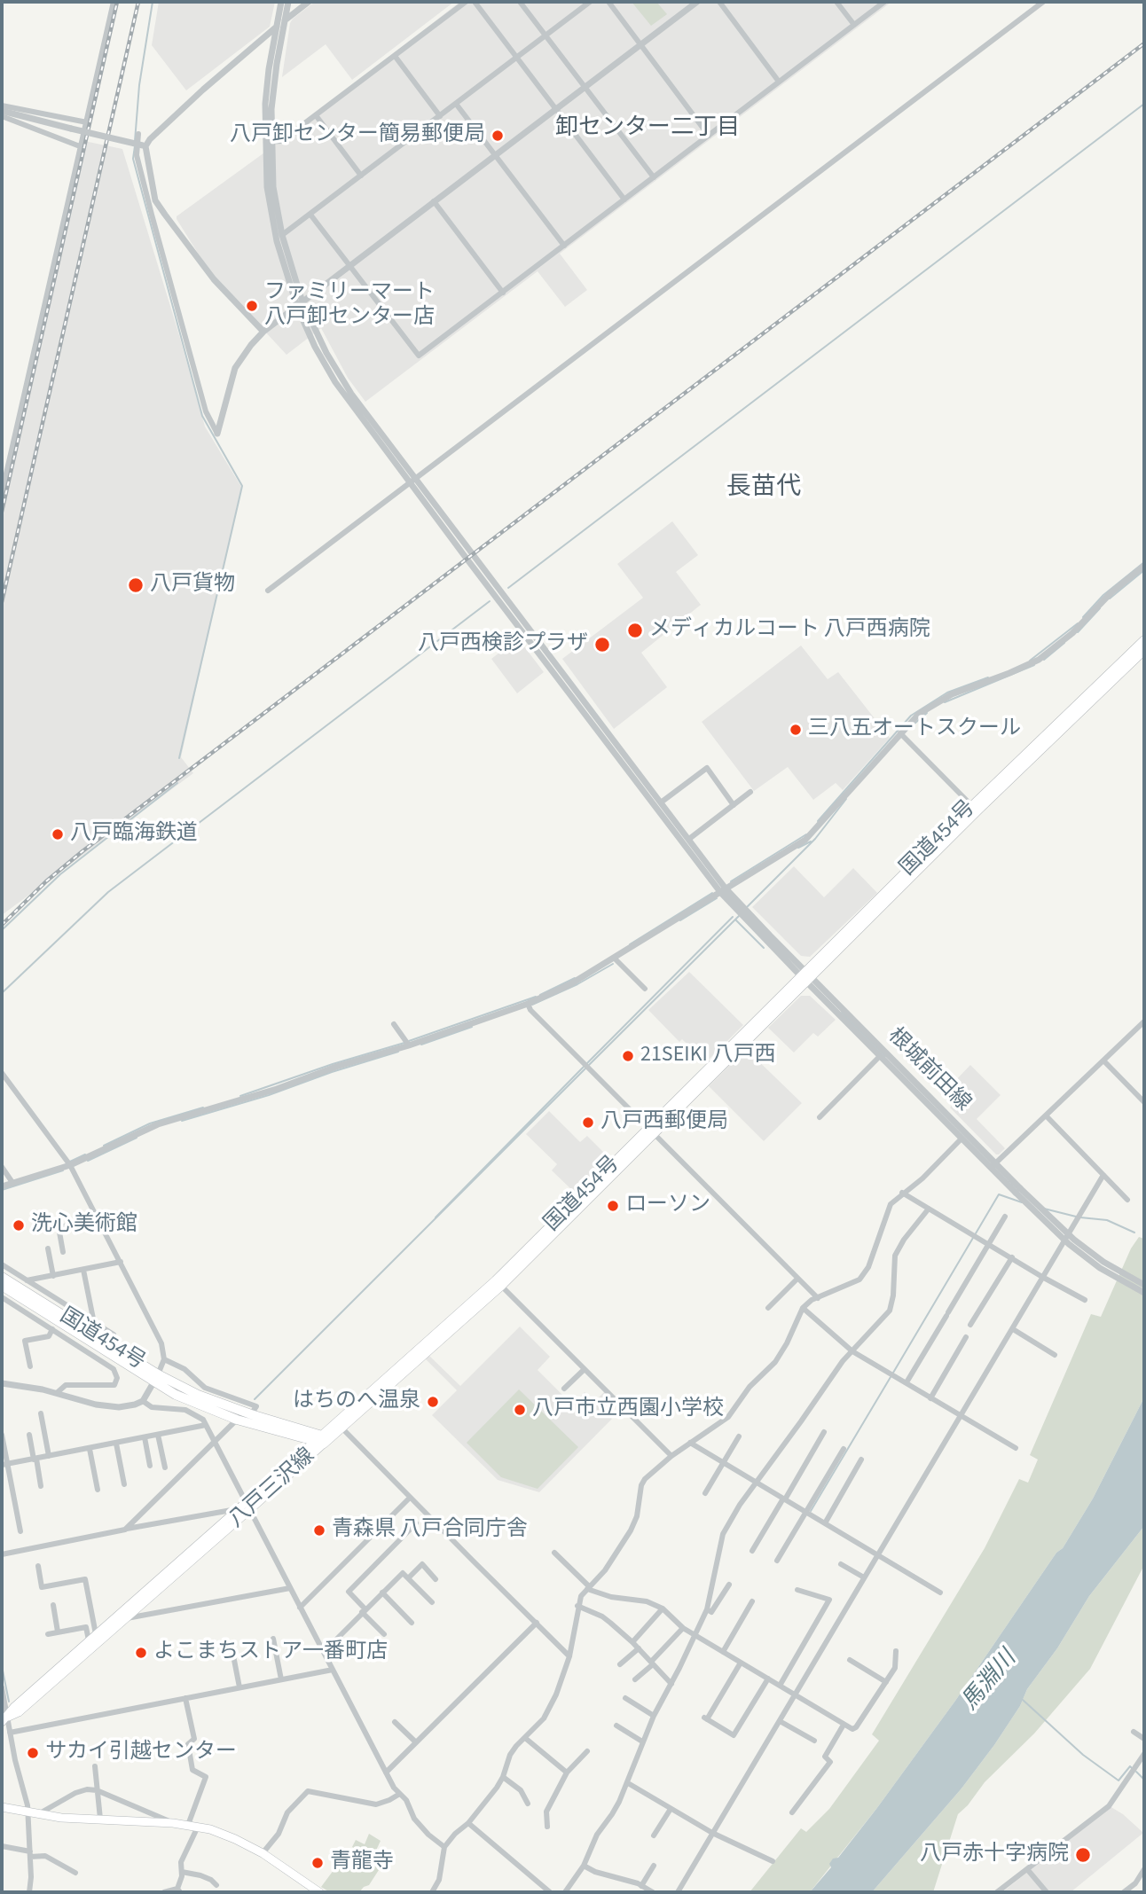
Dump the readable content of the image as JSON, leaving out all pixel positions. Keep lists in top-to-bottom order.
{
  "streets": {
    "highway": ["国道454号"],
    "main road": ["八戸三沢線"],
    "street": ["根城前田線"]
  },
  "crossings": [
    ["国道454号", "根城前田線"],
    ["国道454号", "八戸三沢線"]
  ],
  "districts": ["卸センター二丁目", "長苗代"],
  "water": ["馬淵川"],
  "places": [
    "八戸卸センター簡易郵便局",
    "ファミリーマート 八戸卸センター店",
    "八戸貨物",
    "メディカルコート 八戸西病院",
    "八戸西検診プラザ",
    "三八五オートスクール",
    "八戸臨海鉄道",
    "21SEIKI 八戸西",
    "八戸西郵便局",
    "ローソン",
    "洗心美術館",
    "はちのへ温泉",
    "八戸市立西園小学校",
    "青森県 八戸合同庁舎",
    "よこまちストア一番町店",
    "サカイ引越センター",
    "八戸赤十字病院",
    "青龍寺"
  ]
}
